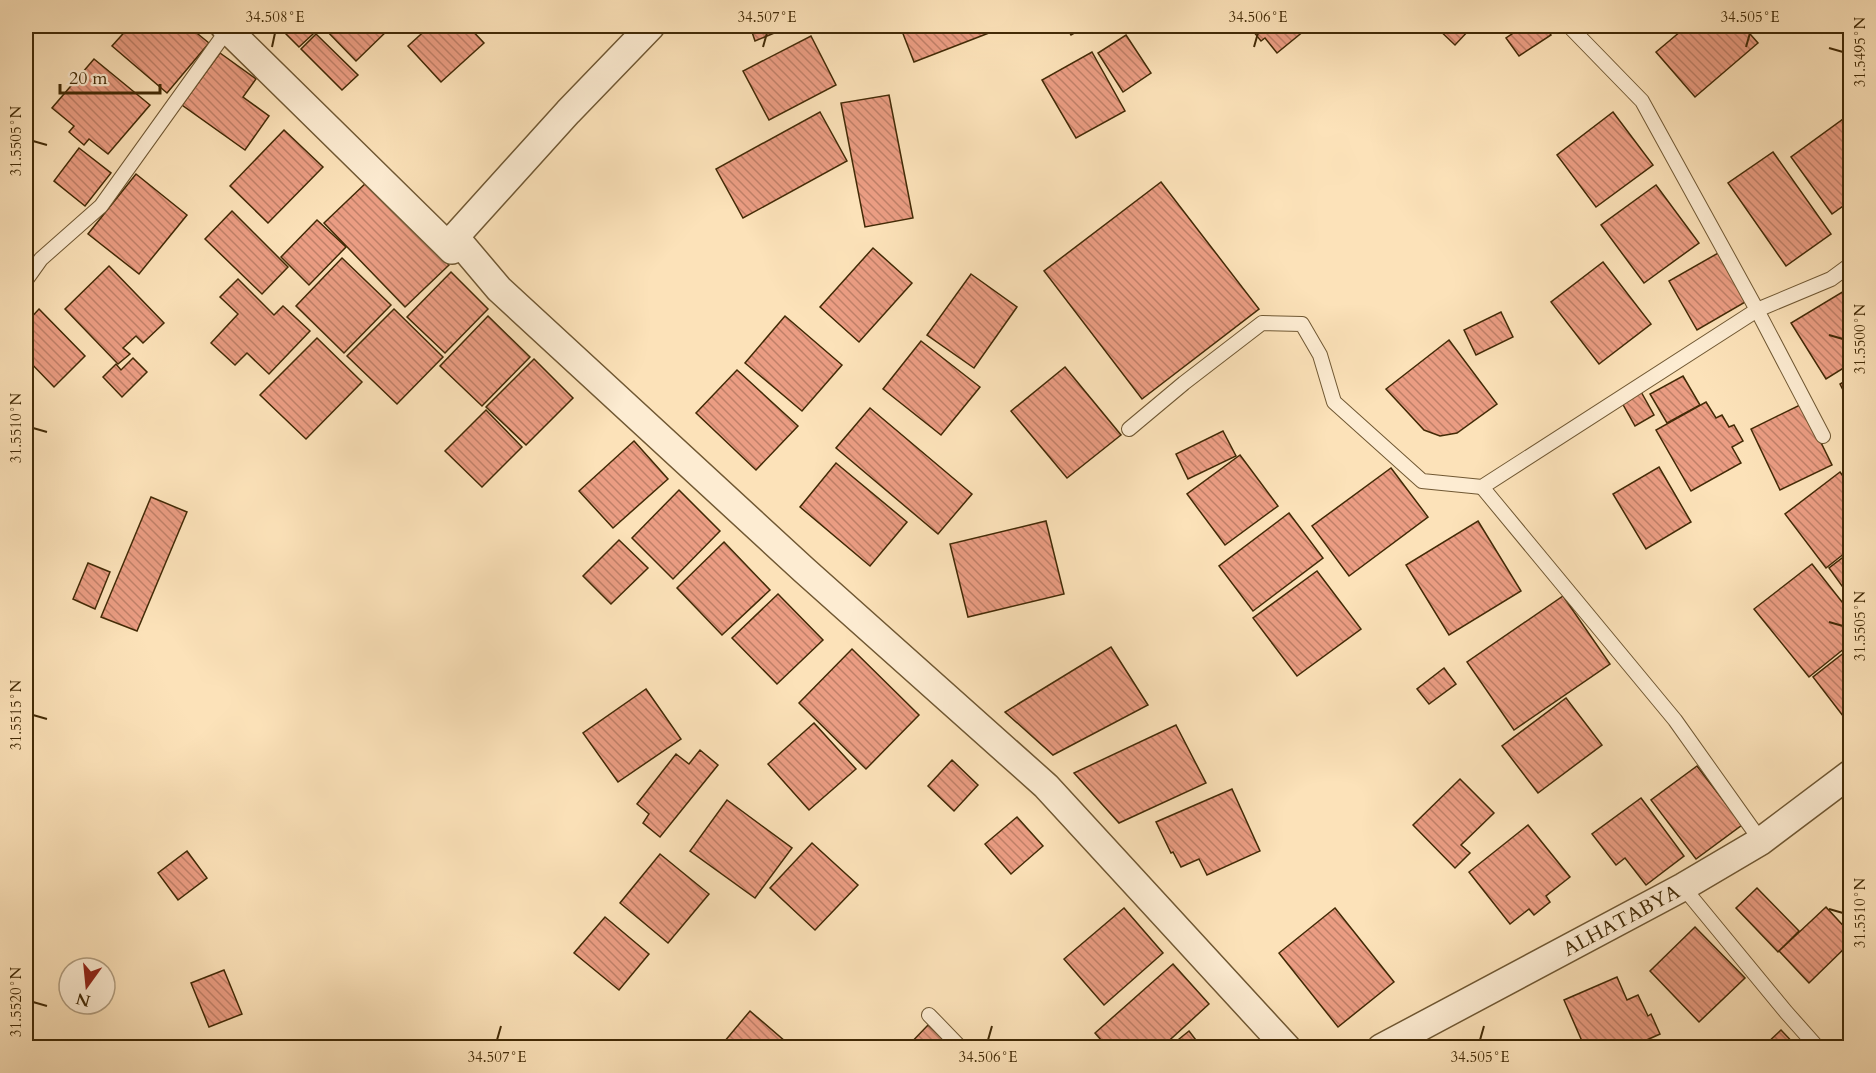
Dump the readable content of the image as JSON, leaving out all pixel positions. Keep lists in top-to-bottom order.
{
  "streets": {
    "street": ["ALHATABYA"]
  },
  "scale_bar": "20 m",
  "north": "bottom",
  "coordinates": [
    "34.508°E",
    "34.507°E",
    "34.506°E",
    "34.505°E",
    "31.5495°N",
    "31.5505°N",
    "31.5500°N",
    "31.5510°N",
    "31.5515°N",
    "31.5520°N"
  ]
}
